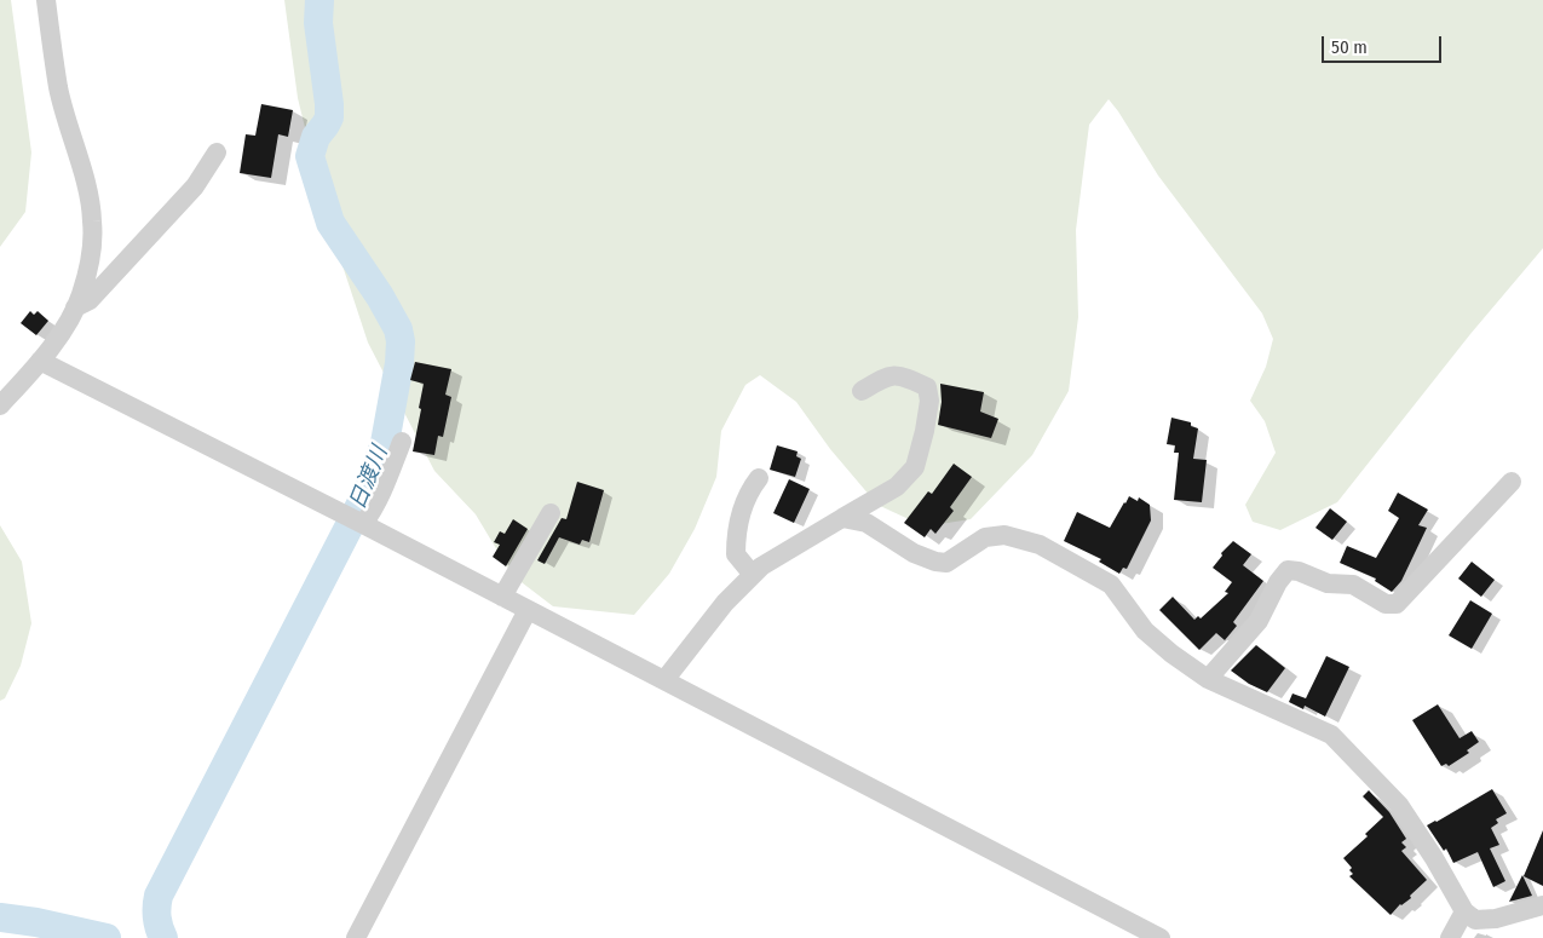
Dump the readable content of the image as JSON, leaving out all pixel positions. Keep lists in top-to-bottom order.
{
  "water": ["日渡川"],
  "scale_bar": "50 m"
}
